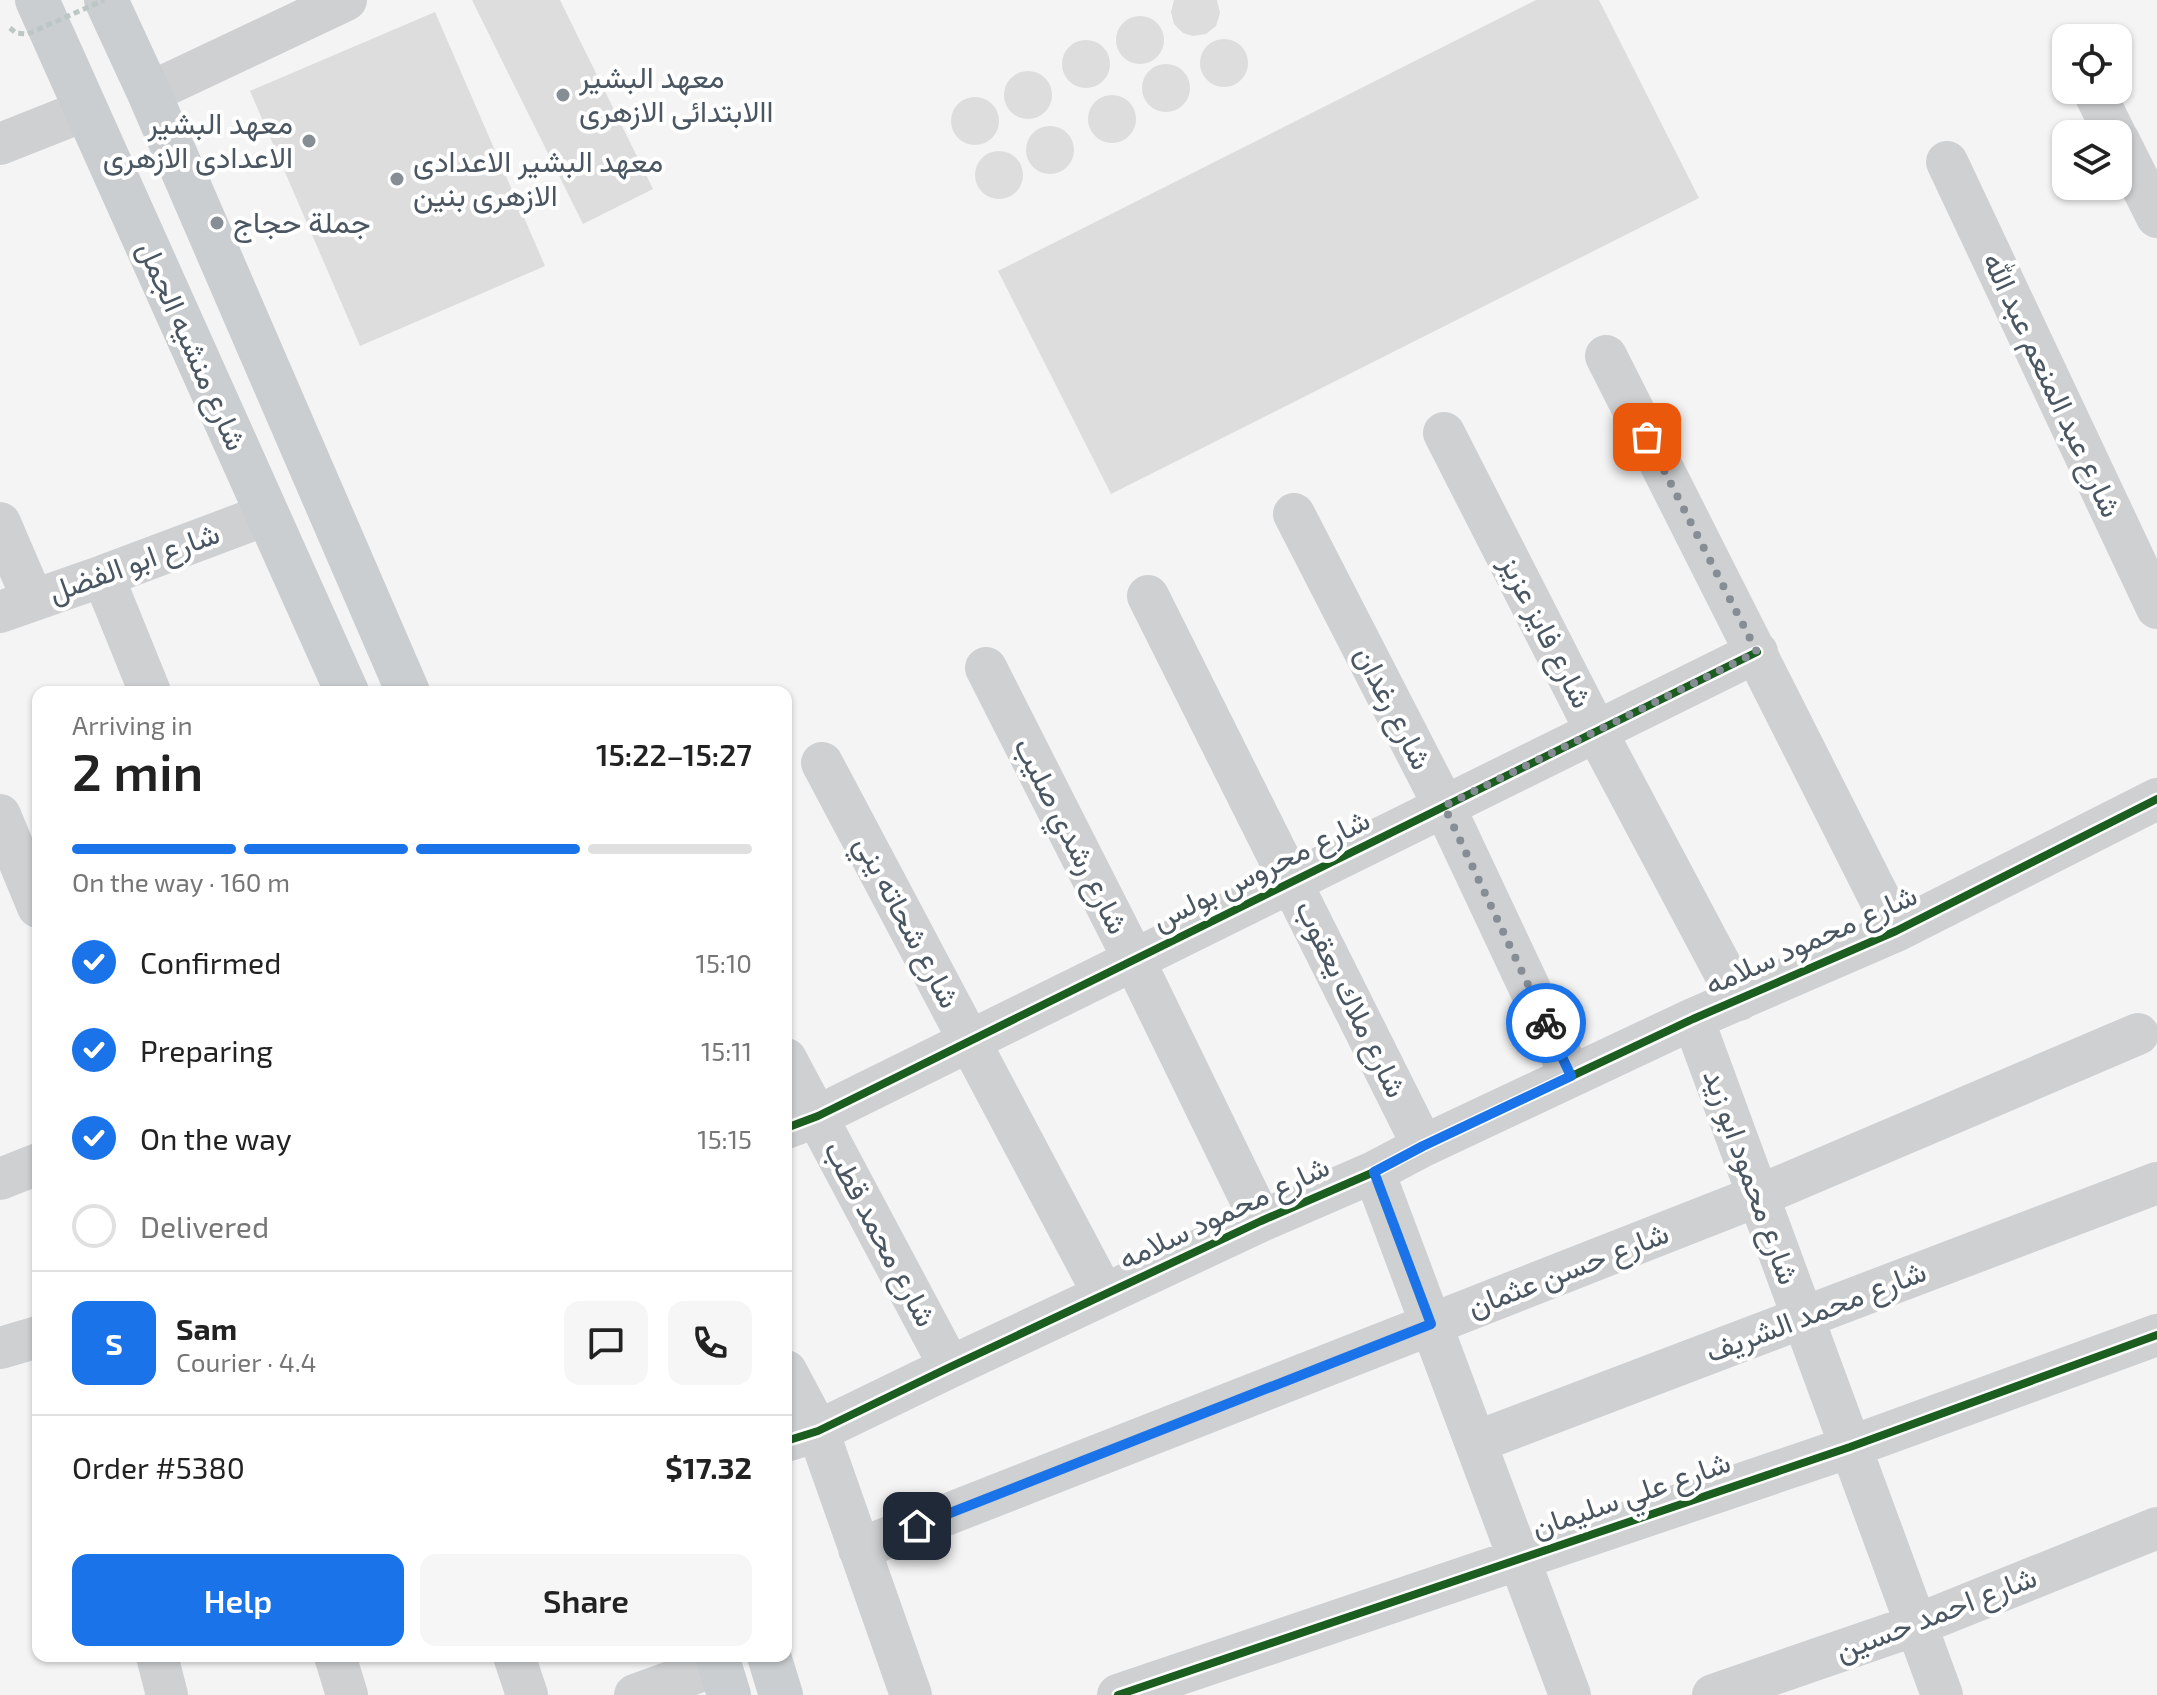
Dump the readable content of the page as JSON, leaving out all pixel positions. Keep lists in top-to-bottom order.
{
  "streets": {
    "main road": ["شارع منشيه الجمل"],
    "street": [
      "شارع عبد المنعم عبد الله",
      "شارع ابو الفضل",
      "شارع فايز عزيز",
      "شارع رغدان",
      "شارع رشدي صليب",
      "شارع محروس بولس",
      "شارع شحاته يني",
      "شارع محمود سلامه",
      "شارع ملاك يعقوب",
      "شارع محمود ابو زيد",
      "شارع محمد قطب",
      "شارع حسن عثمان",
      "شارع محمد الشريف",
      "شارع علي سليمان",
      "شارع احمد حسين"
    ]
  },
  "crossings": [
    ["شارع منشيه الجمل", "شارع ابو الفضل"],
    ["شارع فايز عزيز", "شارع محروس بولس"],
    ["شارع فايز عزيز", "شارع محمود سلامه"],
    ["شارع رغدان", "شارع محروس بولس"],
    ["شارع رغدان", "شارع محمود سلامه"],
    ["شارع رشدي صليب", "شارع محروس بولس"],
    ["شارع رشدي صليب", "شارع محمود سلامه"],
    ["شارع محروس بولس", "شارع شحاته يني"],
    ["شارع محروس بولس", "شارع ملاك يعقوب"],
    ["شارع محروس بولس", "شارع محمد قطب"],
    ["شارع شحاته يني", "شارع محمود سلامه"],
    ["شارع محمود سلامه", "شارع ملاك يعقوب"],
    ["شارع محمود سلامه", "شارع محمود ابو زيد"],
    ["شارع محمود سلامه", "شارع محمد قطب"],
    ["شارع محمود ابو زيد", "شارع حسن عثمان"],
    ["شارع محمود ابو زيد", "شارع محمد الشريف"],
    ["شارع محمود ابو زيد", "شارع علي سليمان"],
    ["شارع محمود ابو زيد", "شارع احمد حسين"]
  ],
  "places": [
    "معهد البشير االابتدائى الازهرى",
    "معهد البشير الاعدادى الازهرى",
    "معهد البشير الاعدادى الازهرى بنين",
    "جملة حجاج"
  ],
  "page": {
    "heading": ["2 min", "Arriving in", "15:22–15:27"],
    "panel": [
      "Sam",
      "Courier · 4.4",
      "Order #5380",
      "$17.32"
    ],
    "bar": "On the way · 160 m",
    "list": [
      ["Confirmed", "15:10"],
      ["Preparing", "15:11"],
      ["On the way", "15:15"],
      "Delivered"
    ],
    "round": "S",
    "buttons": ["Help", "Share"]
  }
}
